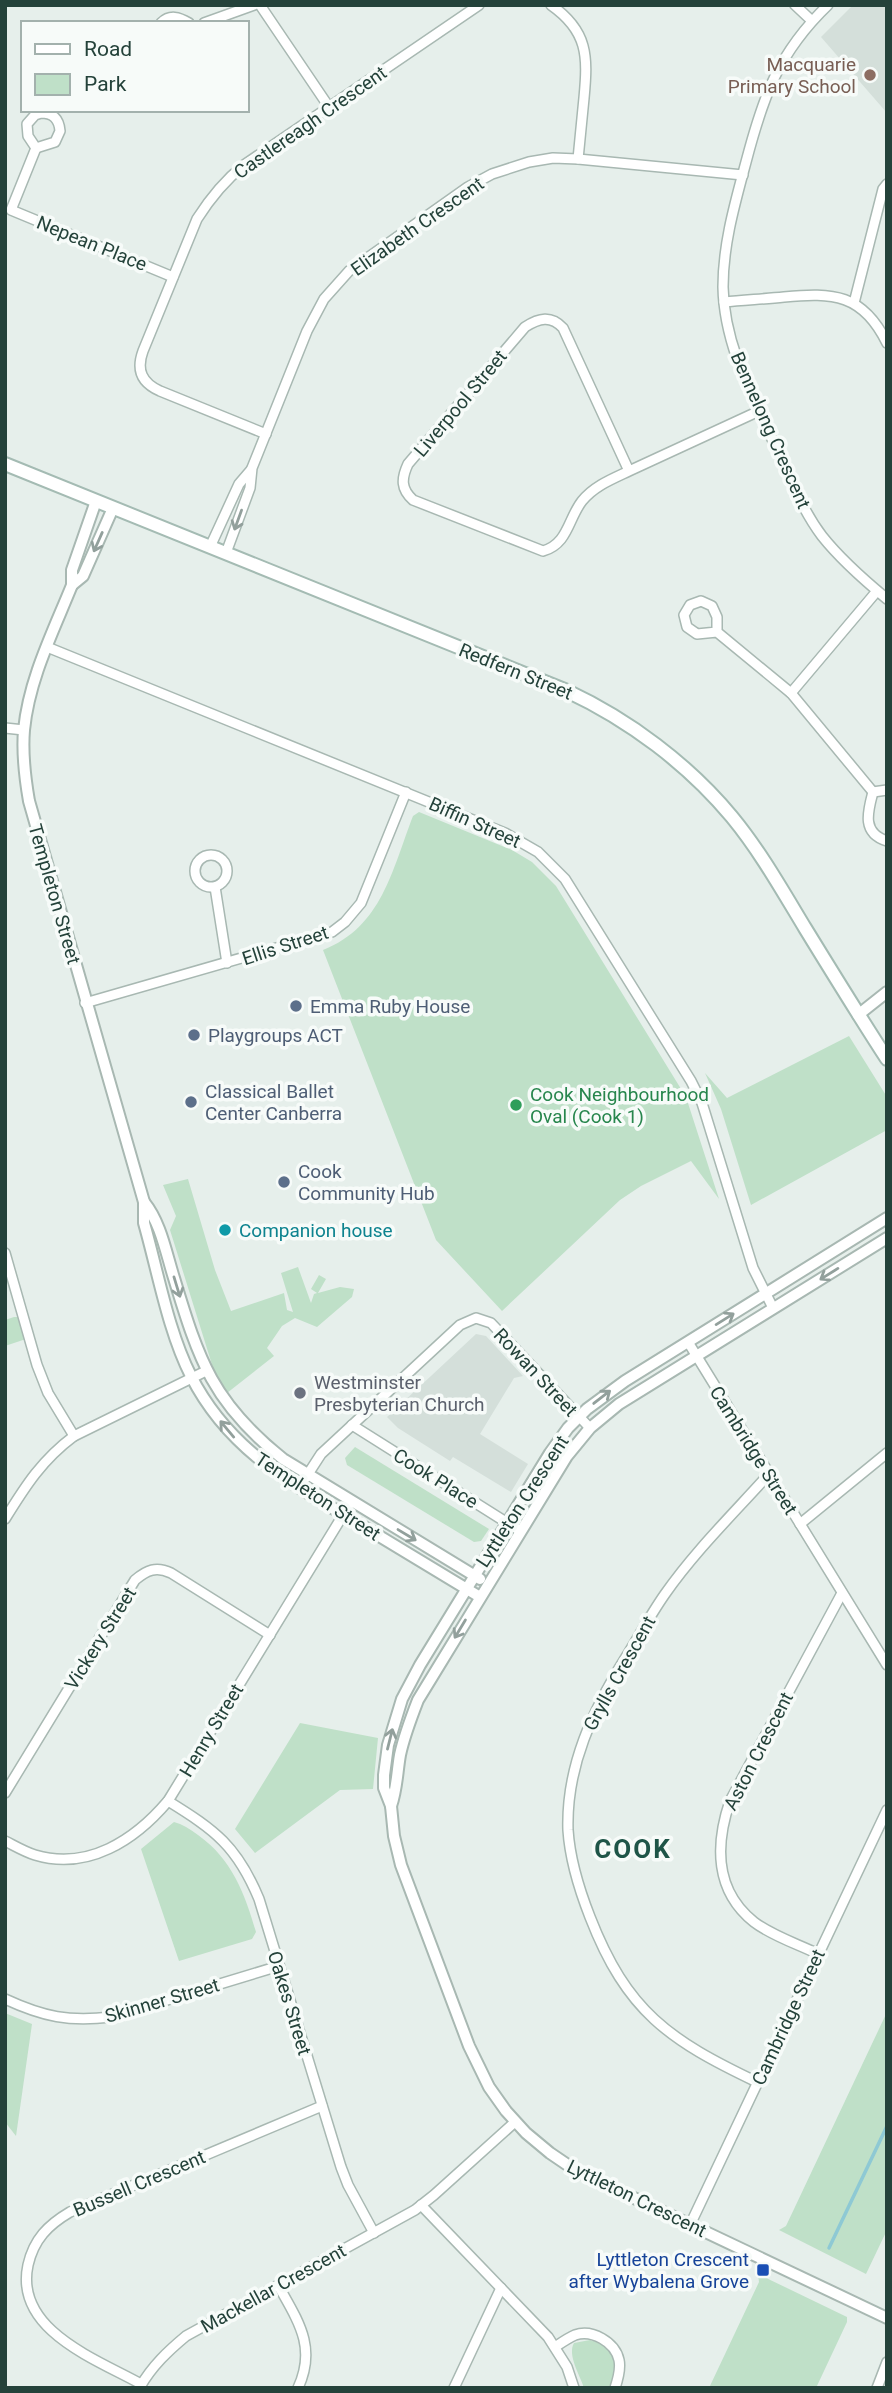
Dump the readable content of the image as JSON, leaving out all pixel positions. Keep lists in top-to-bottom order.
{
  "streets": {
    "main road": ["Redfern Street"],
    "street": [
      "Castlereagh Crescent",
      "Elizabeth Crescent",
      "Nepean Place",
      "Liverpool Street",
      "Bennelong Crescent",
      "Biffin Street",
      "Templeton Street",
      "Ellis Street",
      "Rowan Street",
      "Cambridge Street",
      "Cook Place",
      "Lyttleton Crescent",
      "Vickery Street",
      "Grylls Crescent",
      "Henry Street",
      "Aston Crescent",
      "Skinner Street",
      "Oakes Street",
      "Bussell Crescent",
      "Mackellar Crescent"
    ]
  },
  "crossings": [
    ["Castlereagh Crescent", "Elizabeth Crescent"],
    ["Castlereagh Crescent", "Nepean Place"],
    ["Elizabeth Crescent", "Bennelong Crescent"],
    ["Elizabeth Crescent", "Redfern Street"],
    ["Liverpool Street", "Bennelong Crescent"],
    ["Redfern Street", "Templeton Street"],
    ["Biffin Street", "Templeton Street"],
    ["Biffin Street", "Ellis Street"],
    ["Biffin Street", "Lyttleton Crescent"],
    ["Templeton Street", "Ellis Street"],
    ["Templeton Street", "Rowan Street"],
    ["Templeton Street", "Lyttleton Crescent"],
    ["Templeton Street", "Henry Street"],
    ["Rowan Street", "Cook Place"],
    ["Rowan Street", "Lyttleton Crescent"],
    ["Cambridge Street", "Lyttleton Crescent"],
    ["Cambridge Street", "Grylls Crescent"],
    ["Cambridge Street", "Aston Crescent"],
    ["Cook Place", "Lyttleton Crescent"],
    ["Lyttleton Crescent", "Mackellar Crescent"],
    ["Vickery Street", "Henry Street"],
    ["Henry Street", "Oakes Street"],
    ["Skinner Street", "Oakes Street"],
    ["Oakes Street", "Bussell Crescent"],
    ["Oakes Street", "Mackellar Crescent"],
    ["Bussell Crescent", "Mackellar Crescent"]
  ],
  "districts": ["COOK"],
  "places": {
    "other": [
      "Macquarie Primary School",
      "Emma Ruby House",
      "Playgroups ACT",
      "Classical Ballet Center Canberra",
      "Cook Neighbourhood Oval (Cook 1)",
      "Cook Community Hub",
      "Companion house",
      "Westminster Presbyterian Church"
    ],
    "transit": ["Lyttleton Crescent after Wybalena Grove"]
  },
  "legend": ["Road", "Park"]
}
